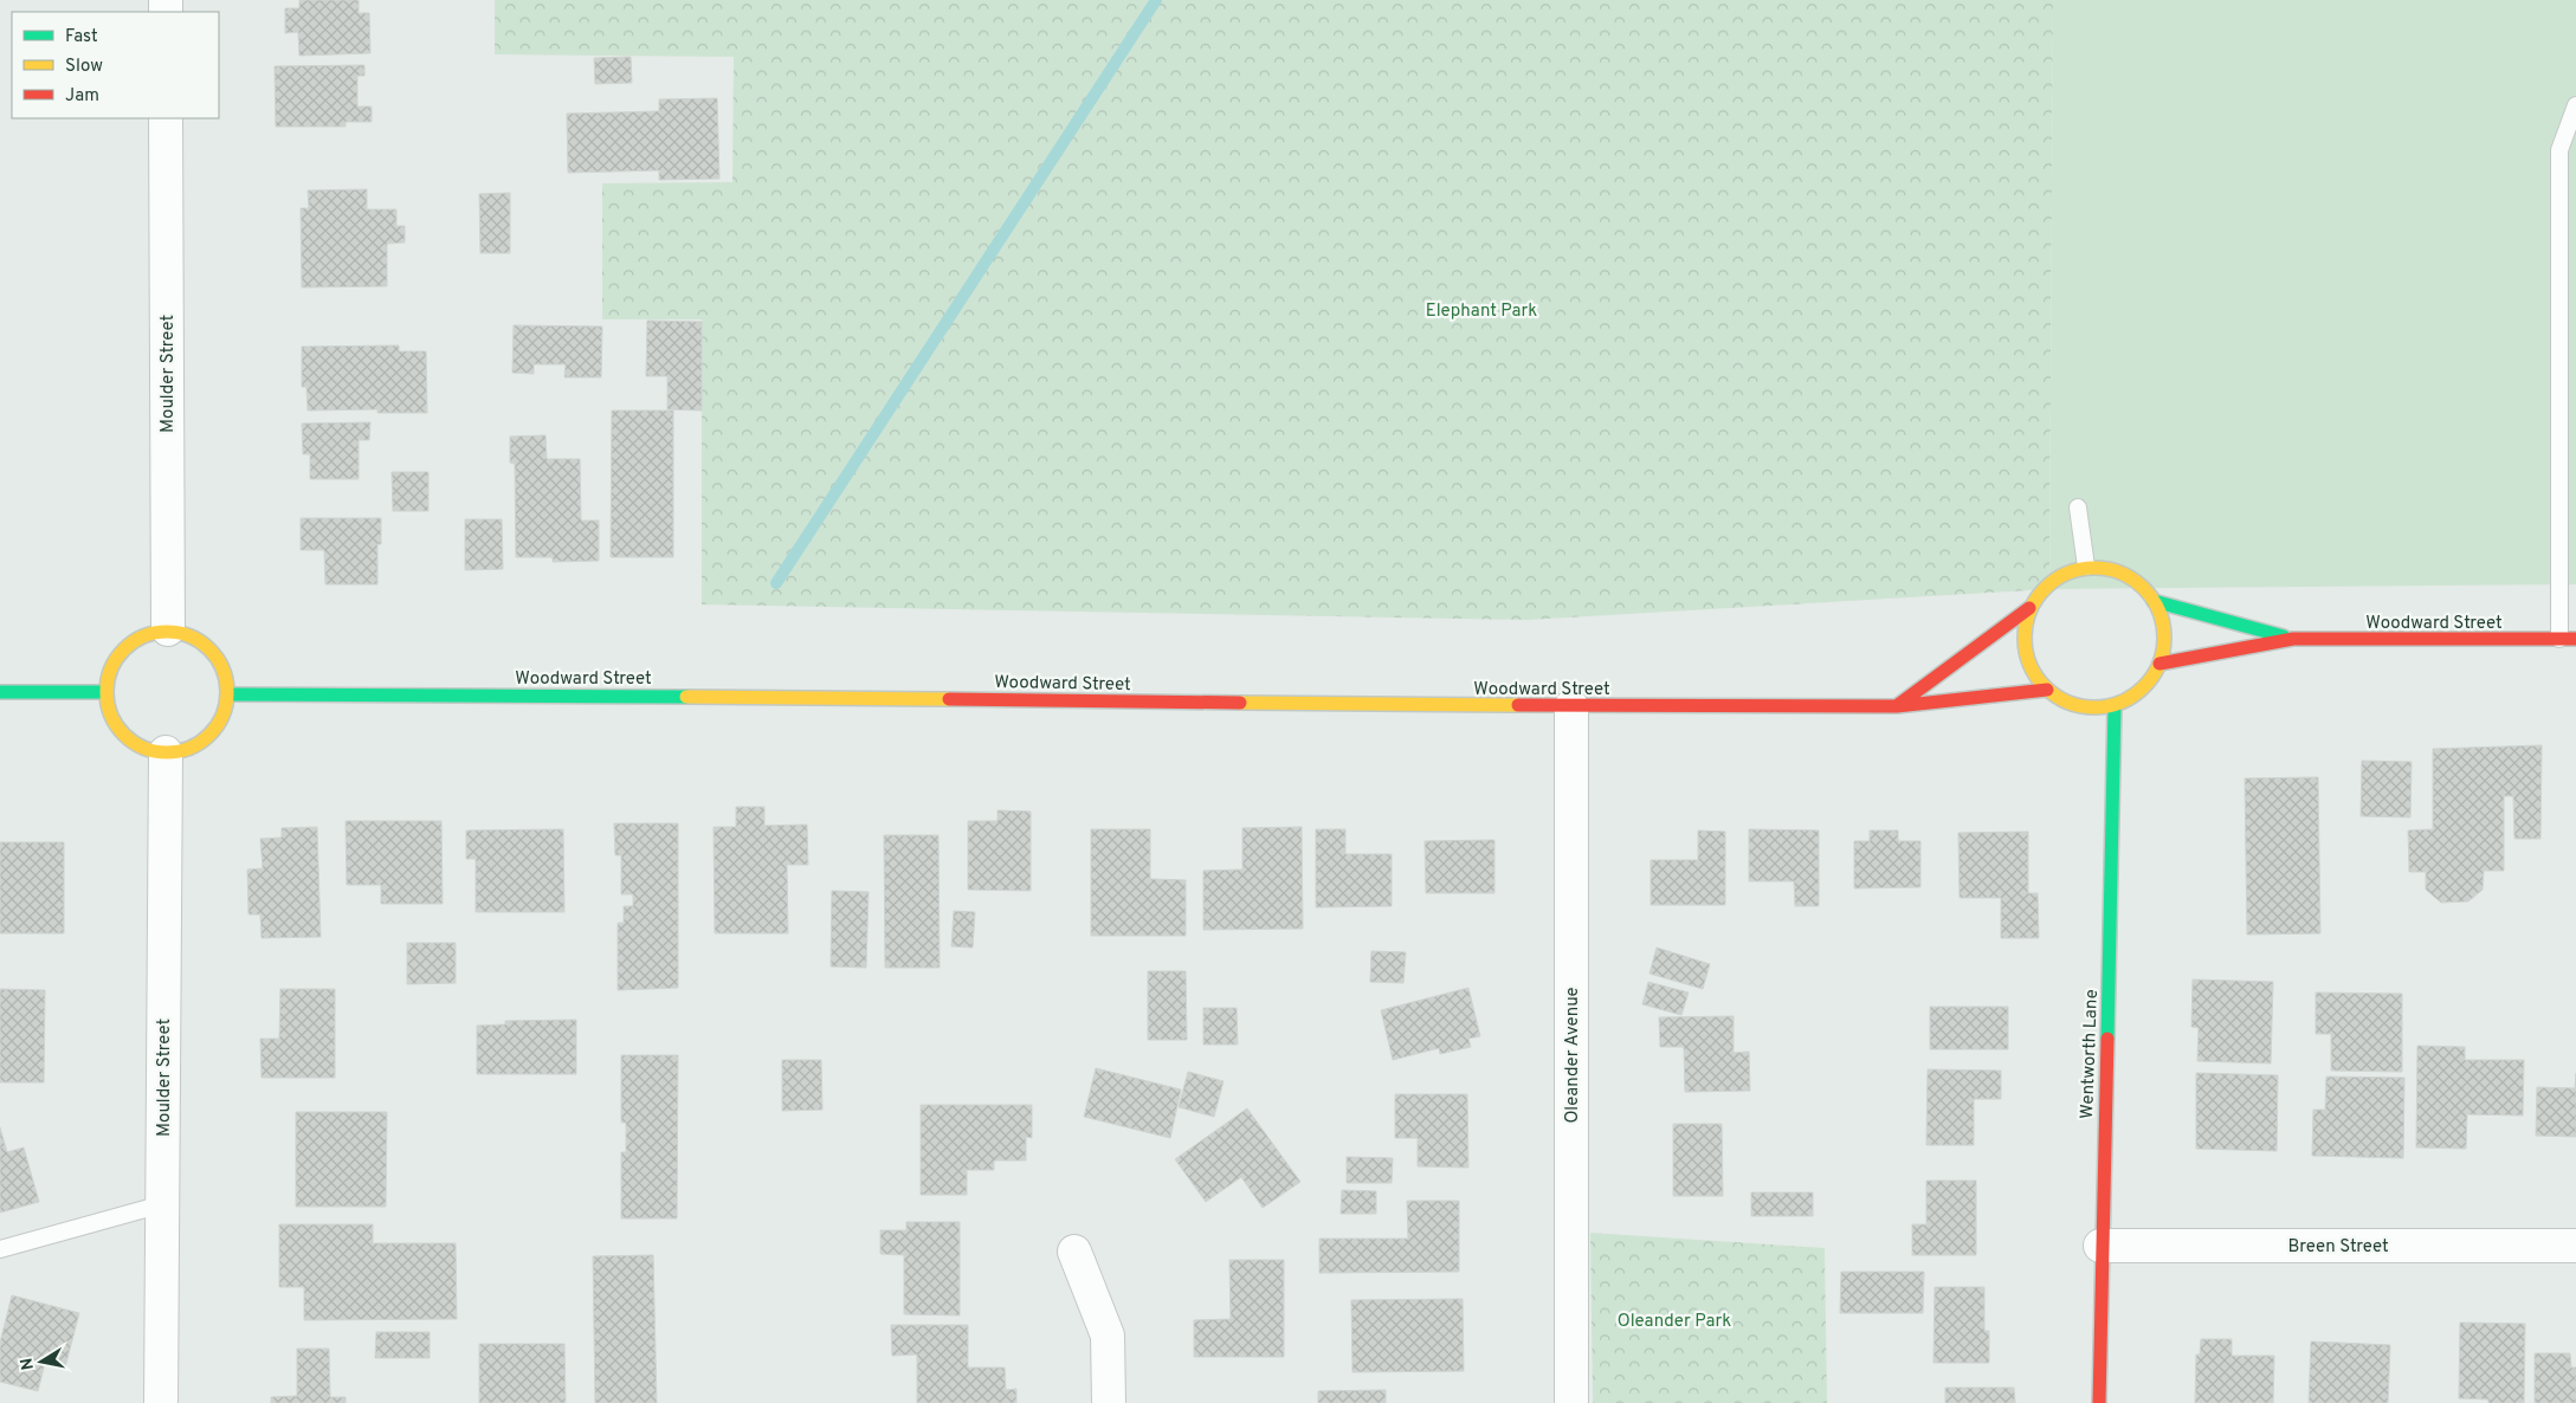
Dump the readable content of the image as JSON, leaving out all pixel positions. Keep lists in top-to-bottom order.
{
  "streets": {
    "street": [
      "Moulder Street",
      "Woodward Street",
      "Wentworth Lane",
      "Oleander Avenue",
      "Breen Street"
    ]
  },
  "crossings": [
    ["Moulder Street", "Woodward Street"],
    ["Woodward Street", "Wentworth Lane"],
    ["Woodward Street", "Oleander Avenue"],
    ["Wentworth Lane", "Breen Street"]
  ],
  "parks": ["Elephant Park", "Oleander Park"],
  "legend": ["Fast", "Slow", "Jam"],
  "north": "left"
}
